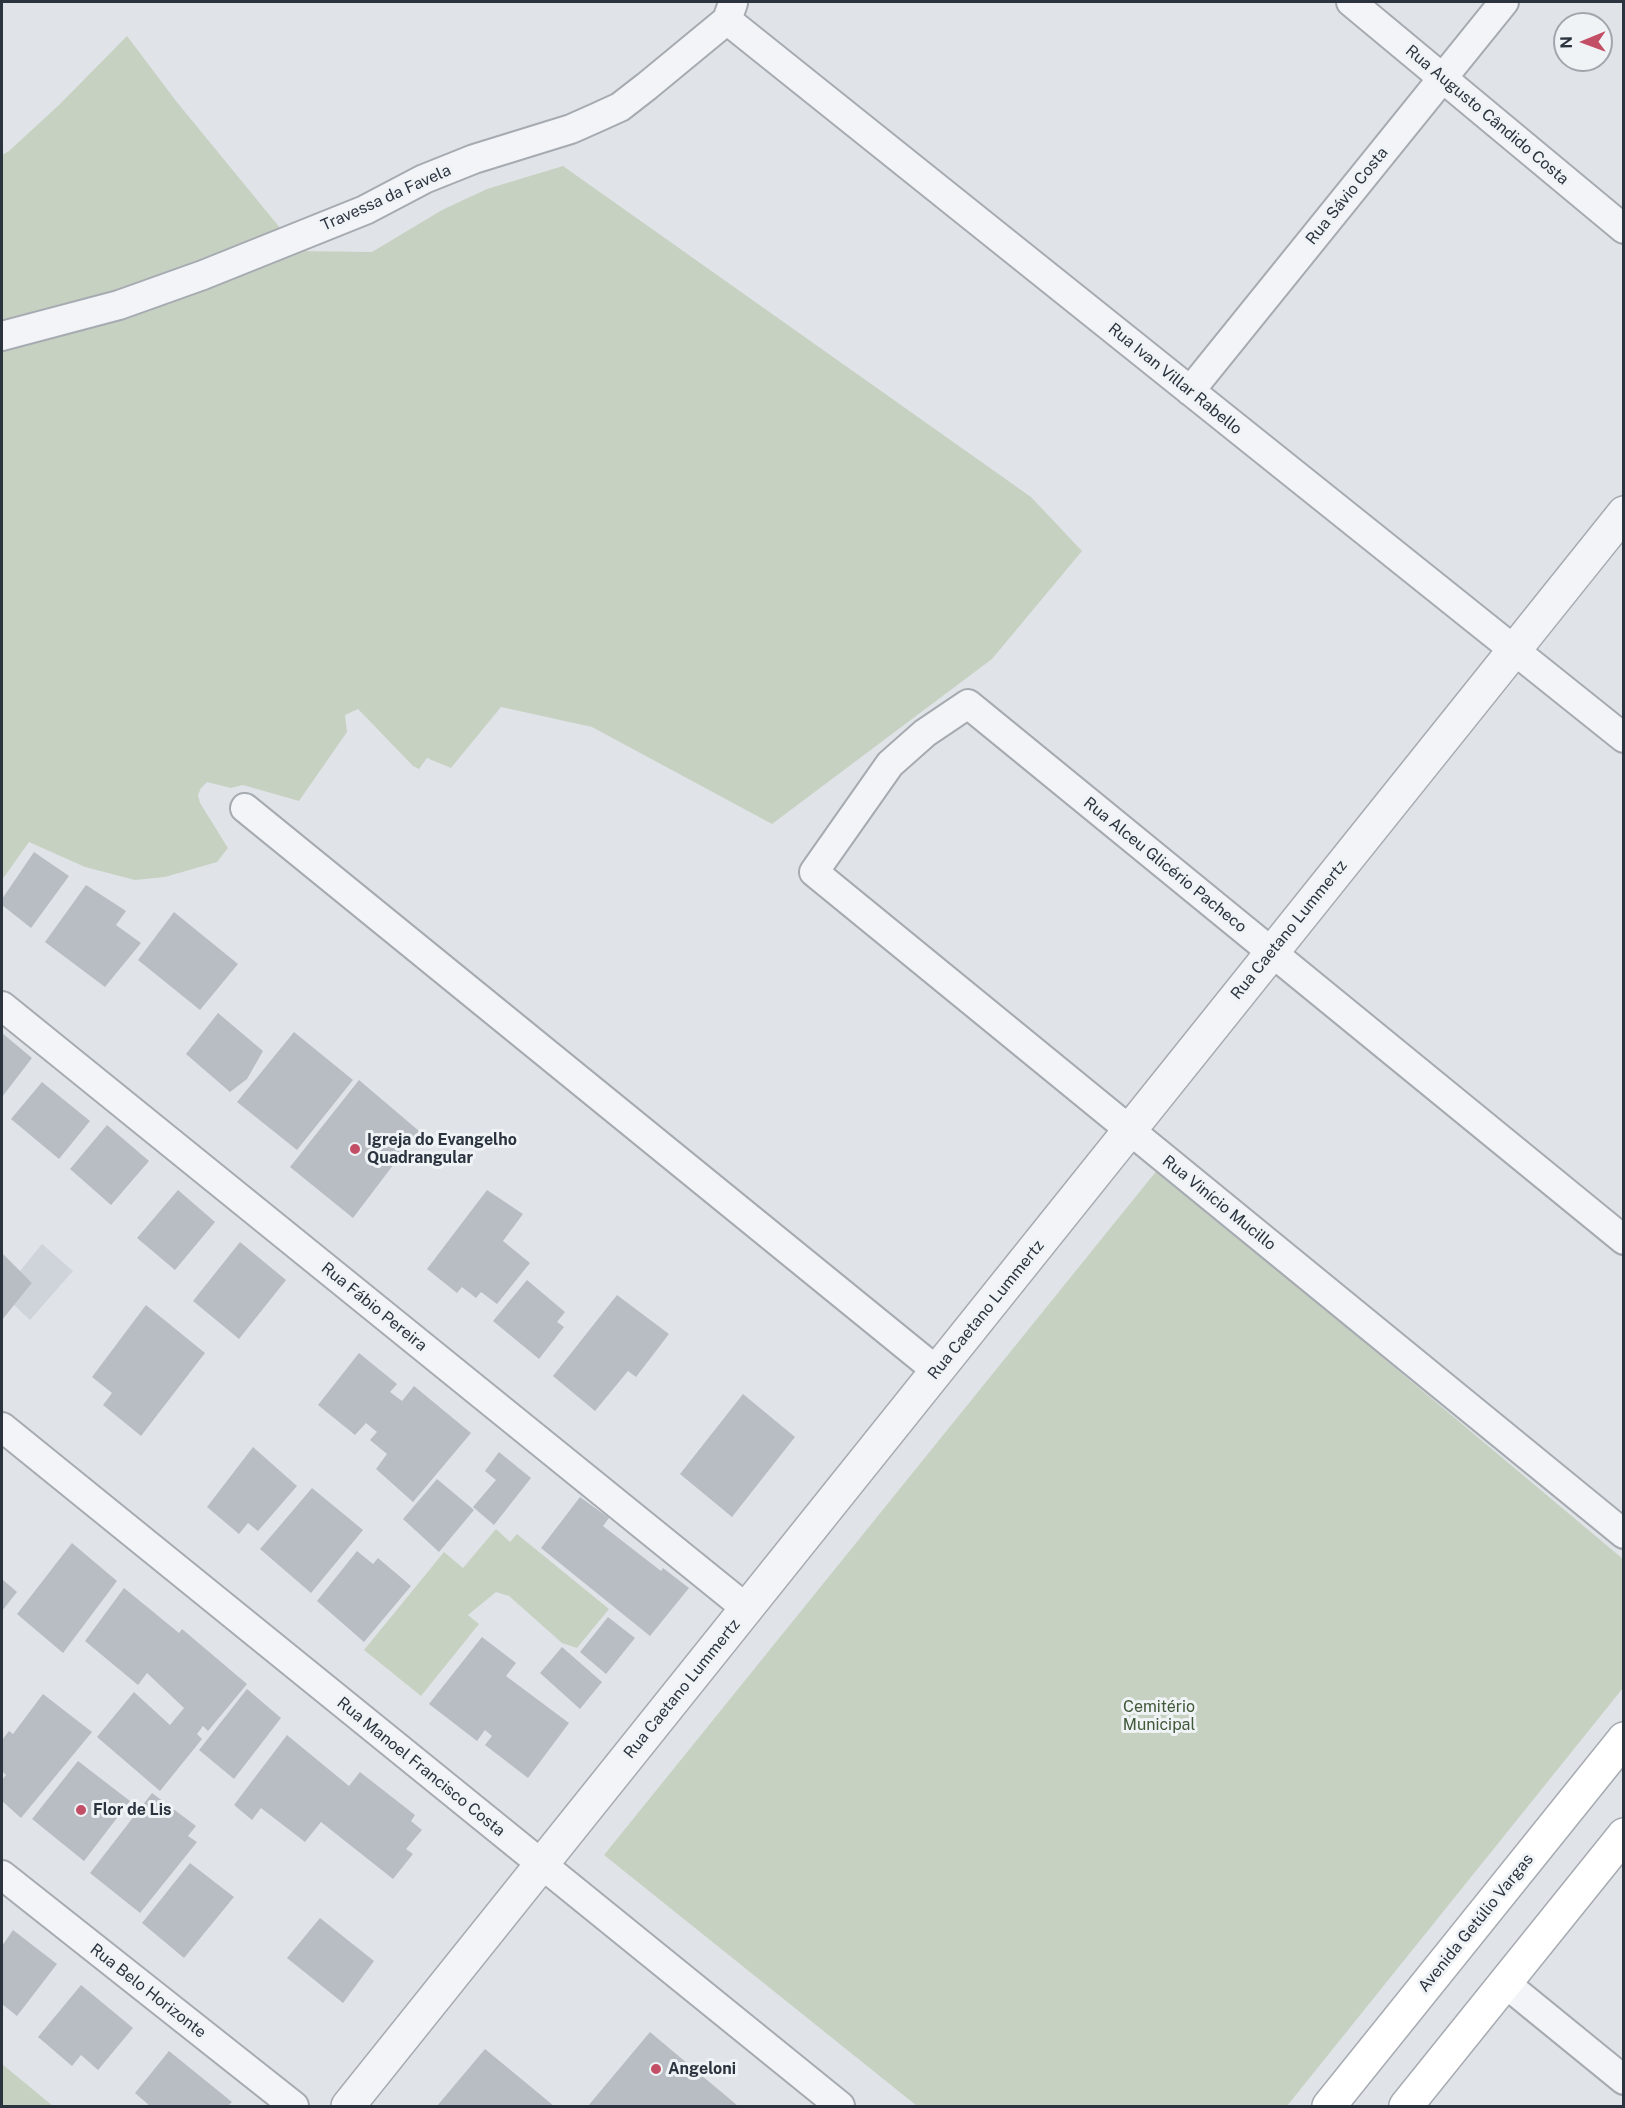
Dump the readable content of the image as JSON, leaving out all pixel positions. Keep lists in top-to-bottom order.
{
  "streets": {
    "main road": ["Avenida Getúlio Vargas"],
    "street": [
      "Rua Augusto Cândido Costa",
      "Rua Sávio Costa",
      "Travessa da Favela",
      "Rua Ivan Villar Rabello",
      "Rua Alceu Glicério Pacheco",
      "Rua Caetano Lummertz",
      "Rua Vinício Mucillo",
      "Rua Fábio Pereira",
      "Rua Manoel Francisco Costa",
      "Rua Belo Horizonte"
    ]
  },
  "crossings": [
    ["Rua Augusto Cândido Costa", "Rua Sávio Costa"],
    ["Rua Sávio Costa", "Rua Ivan Villar Rabello"],
    ["Travessa da Favela", "Rua Ivan Villar Rabello"],
    ["Rua Ivan Villar Rabello", "Rua Caetano Lummertz"],
    ["Rua Alceu Glicério Pacheco", "Rua Caetano Lummertz"],
    ["Rua Alceu Glicério Pacheco", "Rua Vinício Mucillo"],
    ["Rua Caetano Lummertz", "Rua Vinício Mucillo"],
    ["Rua Caetano Lummertz", "Rua Fábio Pereira"],
    ["Rua Caetano Lummertz", "Rua Manoel Francisco Costa"]
  ],
  "parks": ["Cemitério Municipal"],
  "places": ["Igreja do Evangelho Quadrangular", "Flor de Lis", "Angeloni"],
  "north": "left"
}
